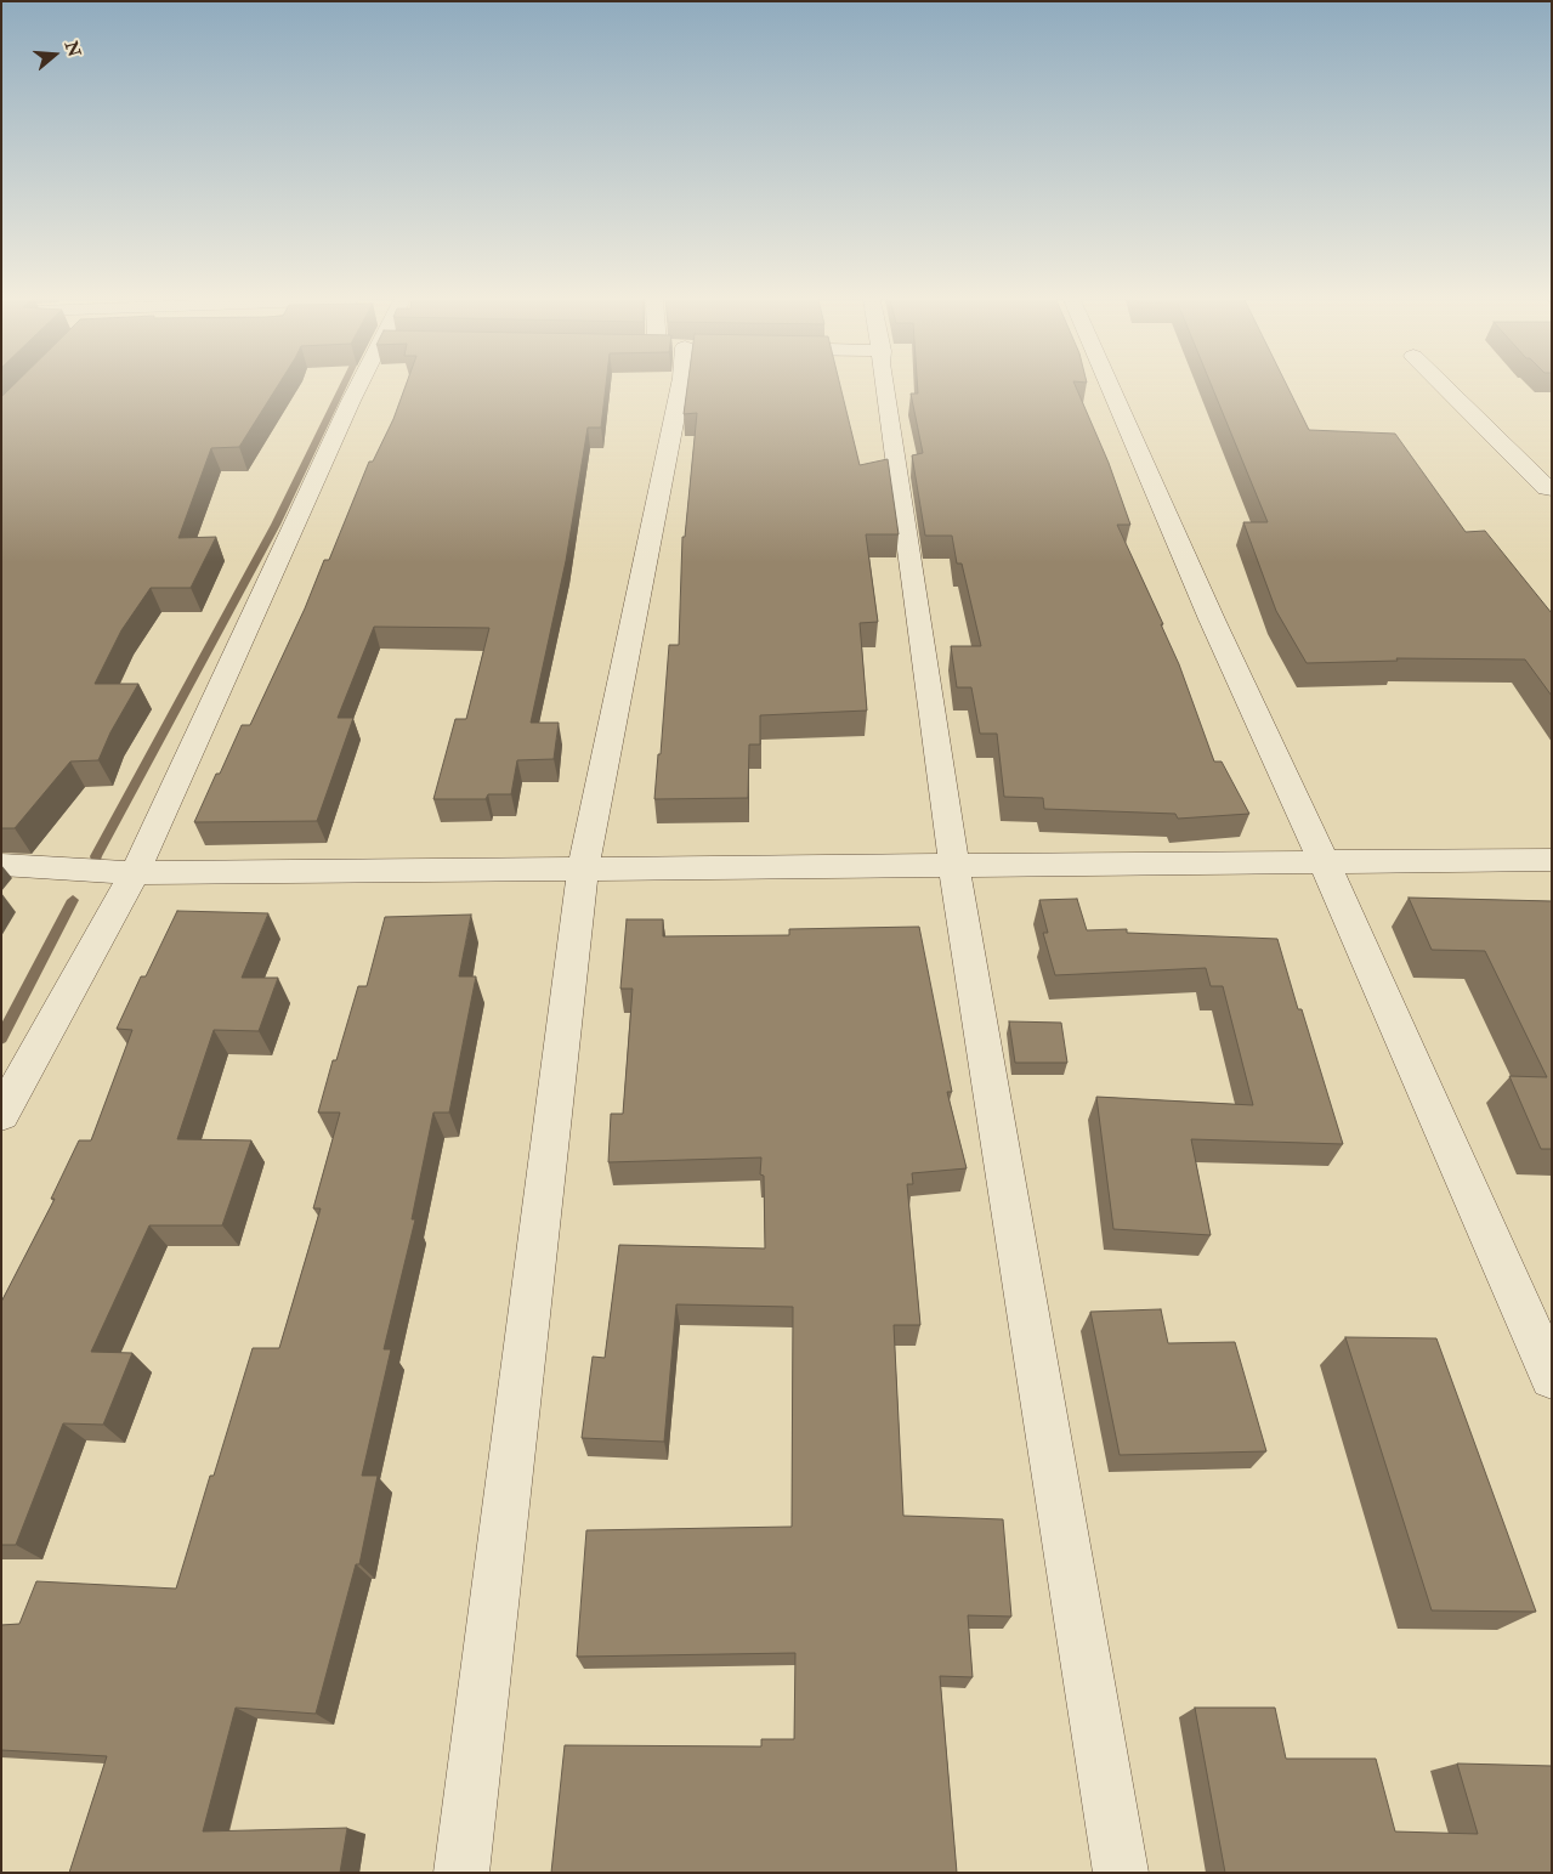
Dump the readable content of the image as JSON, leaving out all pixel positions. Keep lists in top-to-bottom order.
{
  "north": "right"
}
